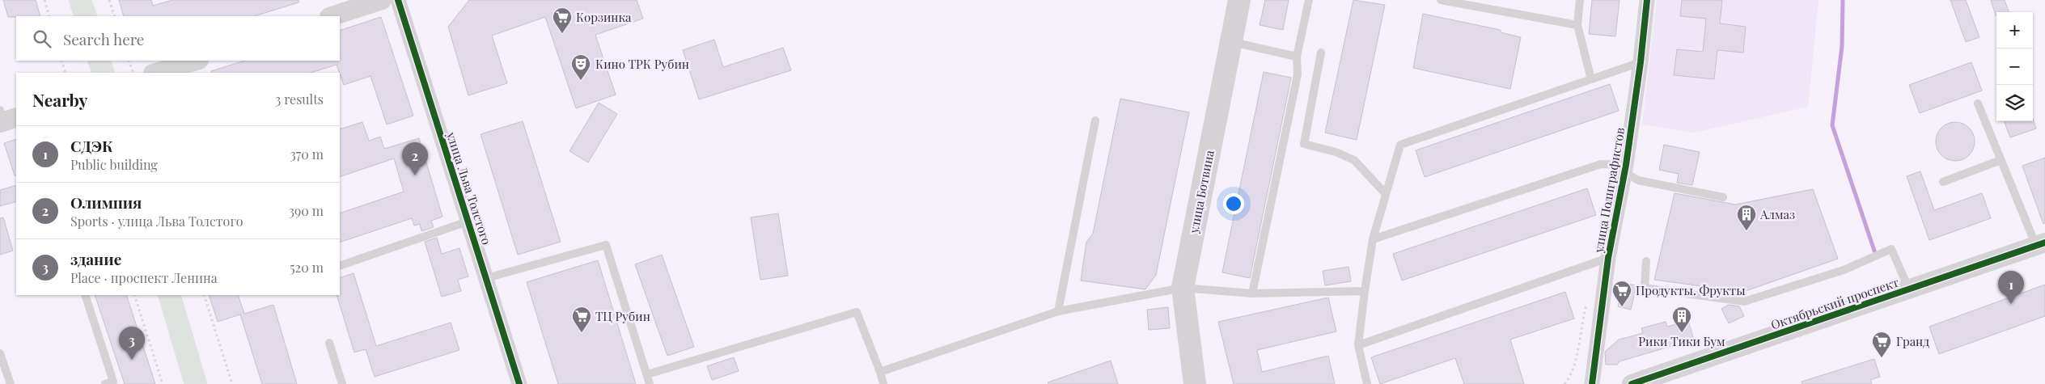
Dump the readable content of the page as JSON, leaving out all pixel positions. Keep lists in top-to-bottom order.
{
  "streets": {
    "main road": ["улица Ботвина"],
    "street": ["улица Льва Толстого", "улица Полиграфистов", "Октябрьский проспект"]
  },
  "places": {
    "supermarket": [
      "Корзинка",
      "Продукты. Фрукты",
      "ТЦ Рубин",
      "Гранд"
    ],
    "theatre": ["Кино ТРК Рубин"],
    "building": ["Алмаз", "Рики Тики Бум"]
  },
  "page": {
    "map_buttons": ["+", "−"],
    "search": "Search here",
    "heading": ["Nearby", "3 results"],
    "list": [
      {
        "mark": "1",
        "name": "СДЭК",
        "note": "Public building",
        "value": "370 m"
      },
      {
        "mark": "2",
        "name": "Олимпия",
        "note": "Sports · улица Льва Толстого",
        "value": "390 m"
      },
      {
        "mark": "3",
        "name": "здание",
        "note": "Place · проспект Ленина",
        "value": "520 m"
      }
    ],
    "pins": ["2", "1", "3"]
  }
}
